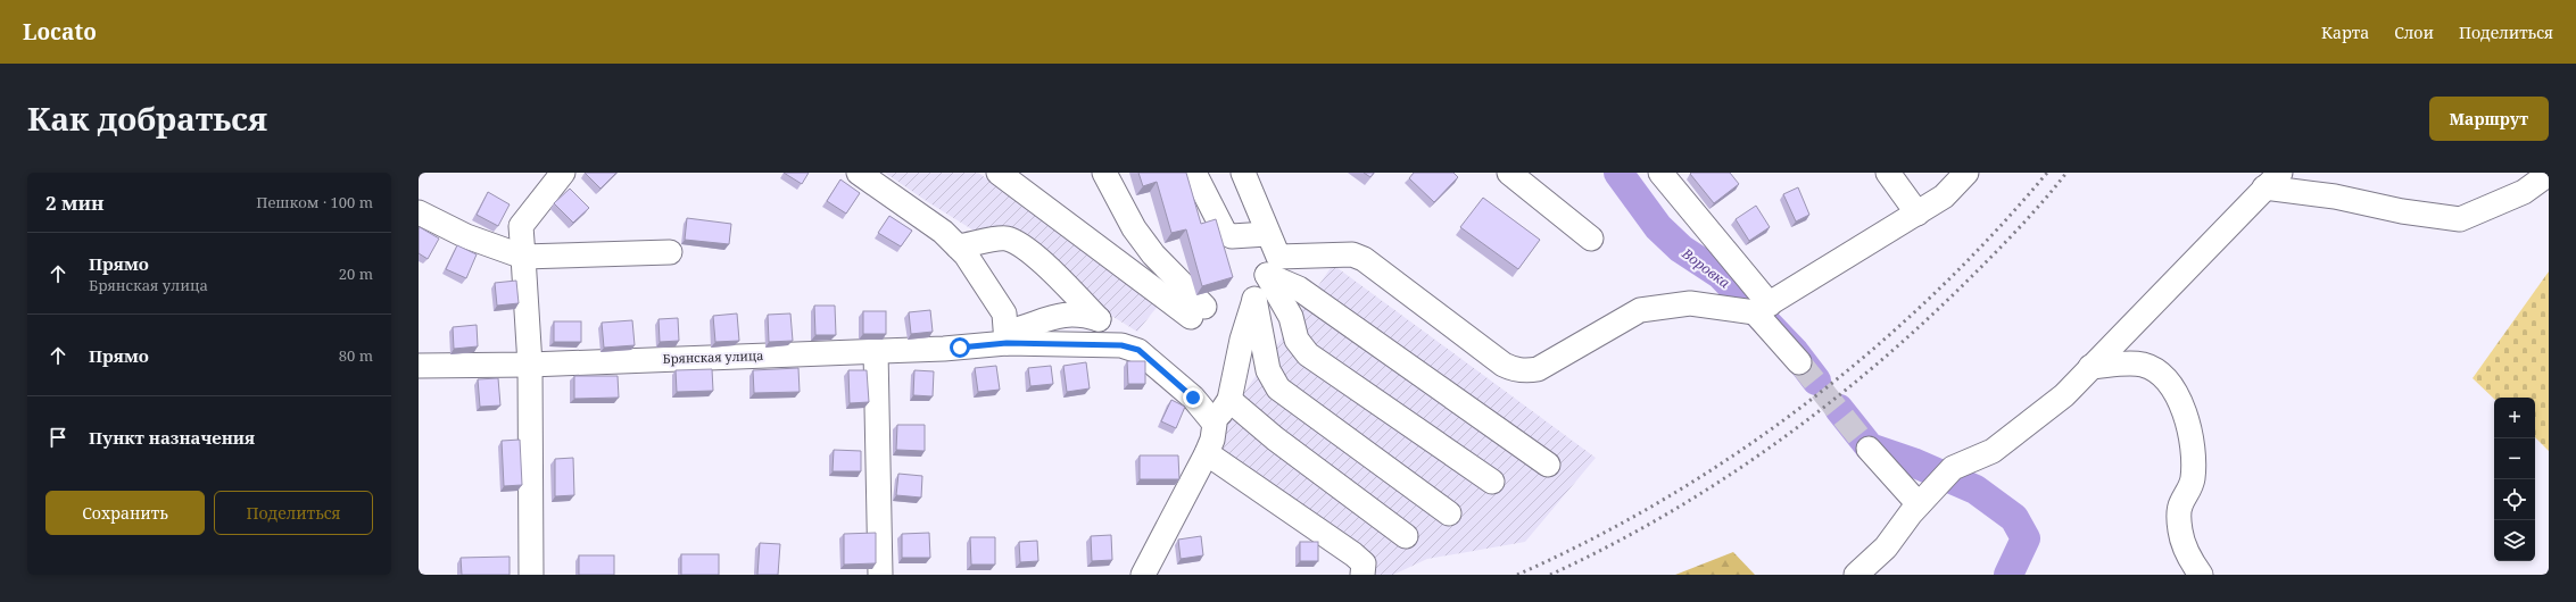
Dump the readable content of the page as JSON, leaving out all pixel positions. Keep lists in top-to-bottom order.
{
  "streets": {
    "street": ["Брянская улица"]
  },
  "water": ["Воровка"],
  "page": {
    "header": "Locato",
    "nav": ["Карта", "Слои", "Поделиться"],
    "title": "Как добраться",
    "buttons": [
      "Маршрут",
      ["Сохранить", "Поделиться"]
    ],
    "heading": ["2 мин", "Пешком · 100 m"],
    "list": [
      ["Прямо", "Брянская улица", "20 m"],
      ["Прямо", "80 m"],
      "Пункт назначения"
    ],
    "map_buttons": ["+", "−"]
  }
}
